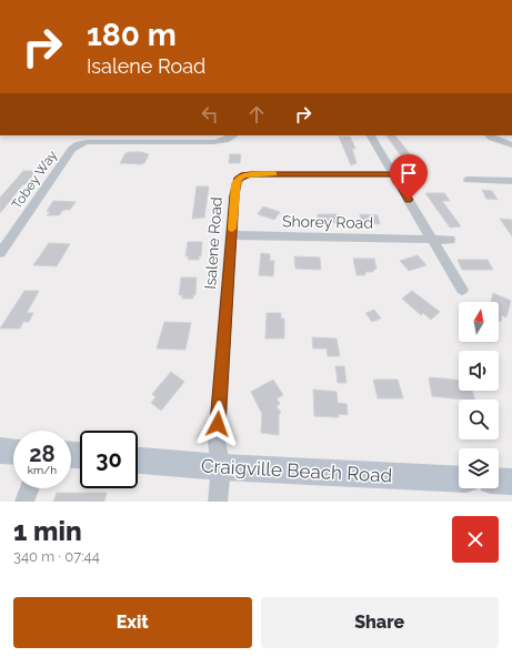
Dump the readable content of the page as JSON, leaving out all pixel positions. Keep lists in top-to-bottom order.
{
  "streets": {
    "main road": ["Craigville Beach Road"],
    "street": ["Tobey Way", "Shorey Road", "Isalene Road"]
  },
  "crossings": [
    ["Shorey Road", "Isalene Road"],
    ["Isalene Road", "Craigville Beach Road"]
  ],
  "north": "top",
  "page": {
    "turn": ["180 m", "Isalene Road"],
    "speed": "28 km/h",
    "limit": "30",
    "heading": ["1 min", "340 m · 07:44"],
    "buttons": ["Exit", "Share"]
  }
}
